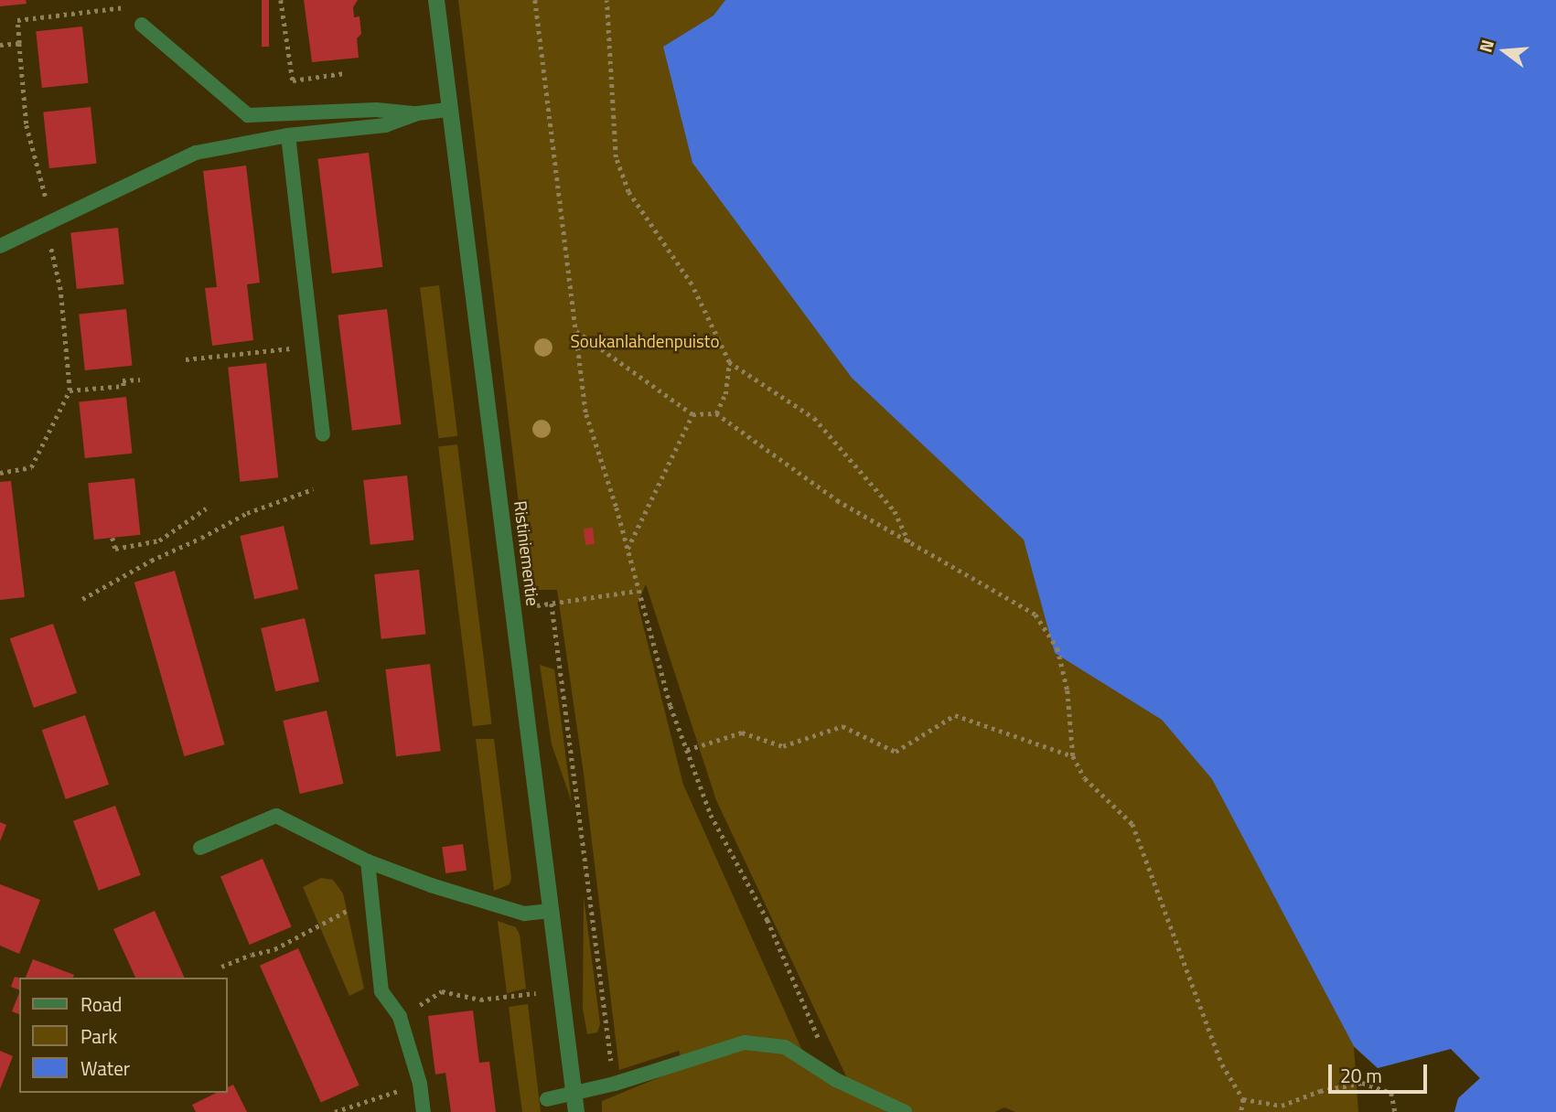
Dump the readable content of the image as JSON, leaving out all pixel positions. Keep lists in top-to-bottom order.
{
  "streets": {
    "street": ["Ristiniementie"]
  },
  "parks": ["Soukanlahdenpuisto"],
  "legend": ["Road", "Park", "Water"],
  "scale_bar": "20 m",
  "north": "left"
}
